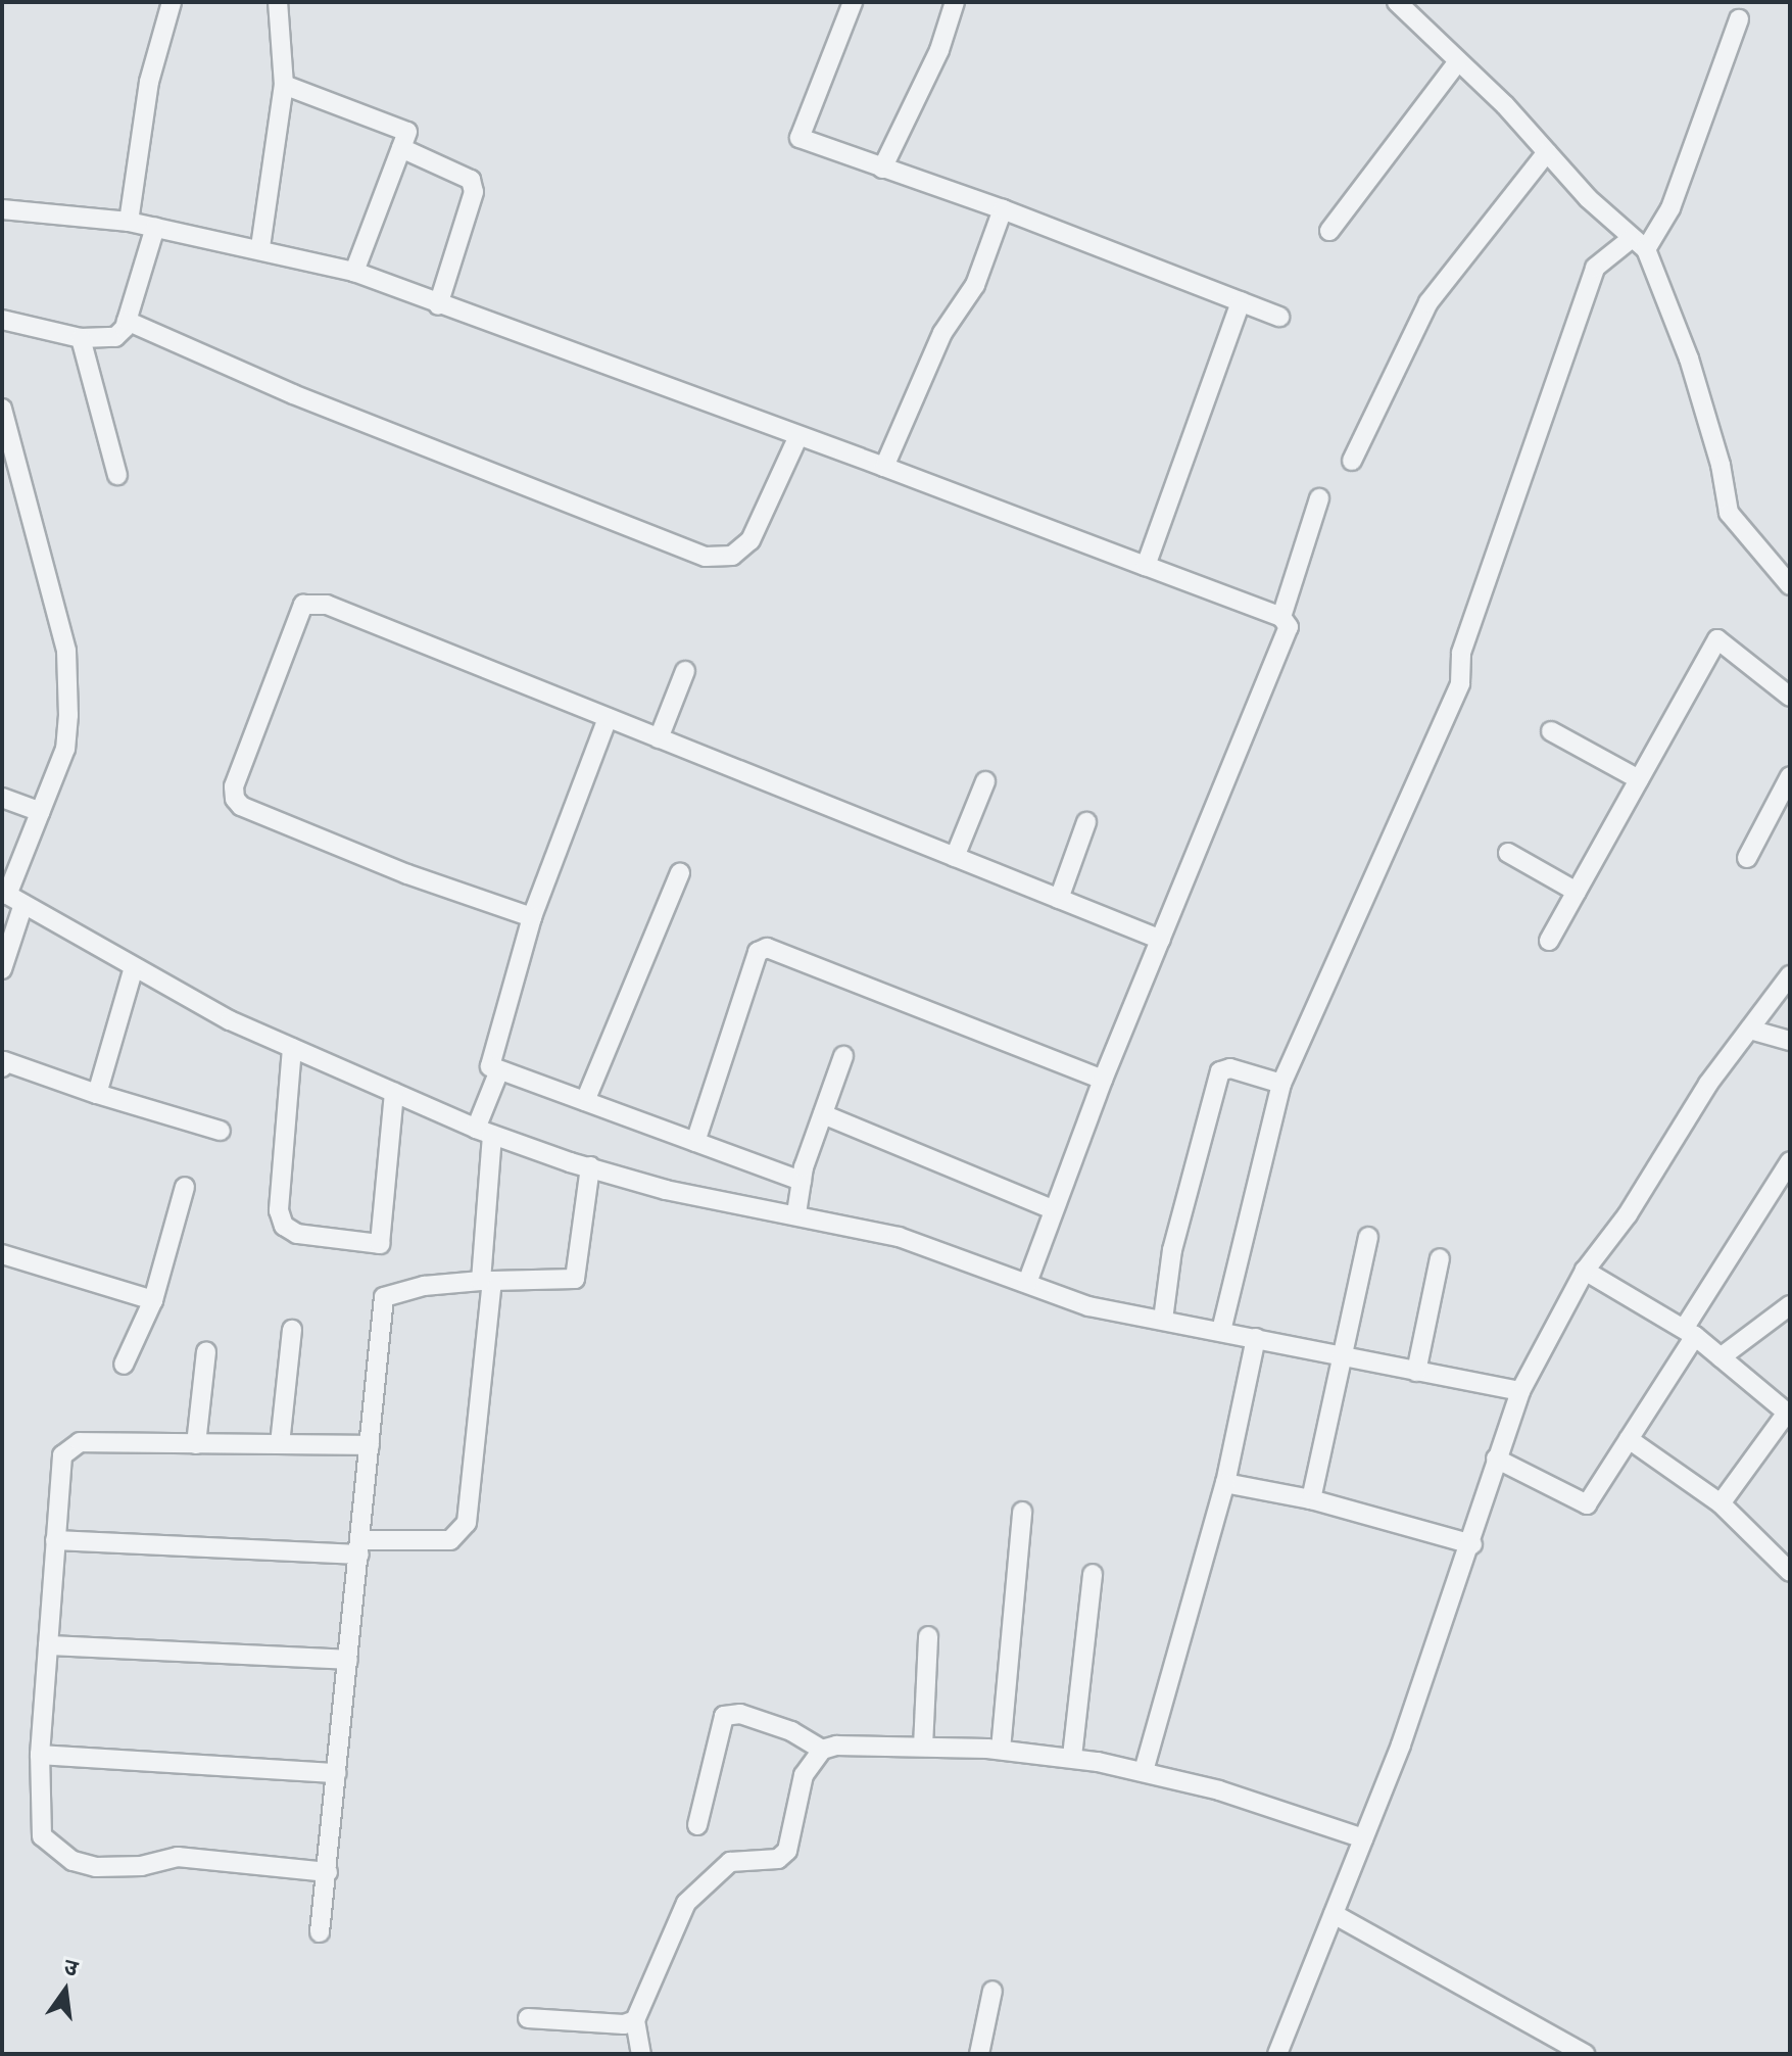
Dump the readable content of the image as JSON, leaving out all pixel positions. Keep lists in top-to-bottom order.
{
  "north": "top"
}
